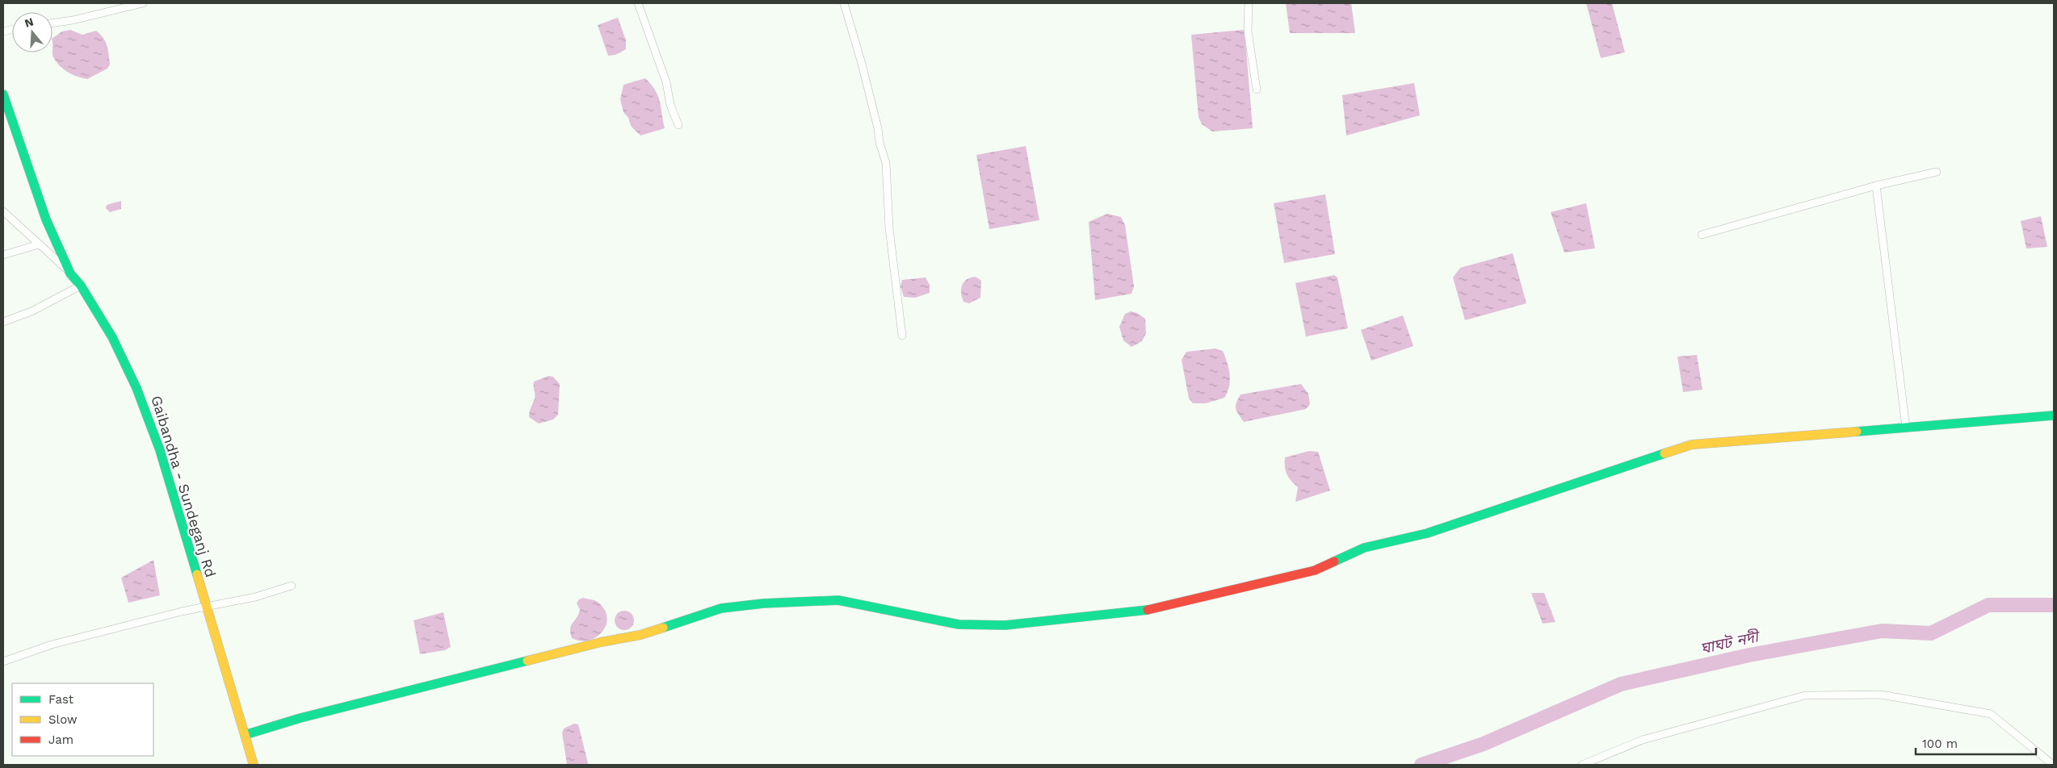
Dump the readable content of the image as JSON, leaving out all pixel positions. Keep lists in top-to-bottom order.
{
  "streets": {
    "street": ["Gaibandha - Sundeganj Rd"]
  },
  "water": ["ঘাঘট নদী"],
  "legend": ["Fast", "Slow", "Jam"],
  "scale_bar": "100 m",
  "north": "top"
}
